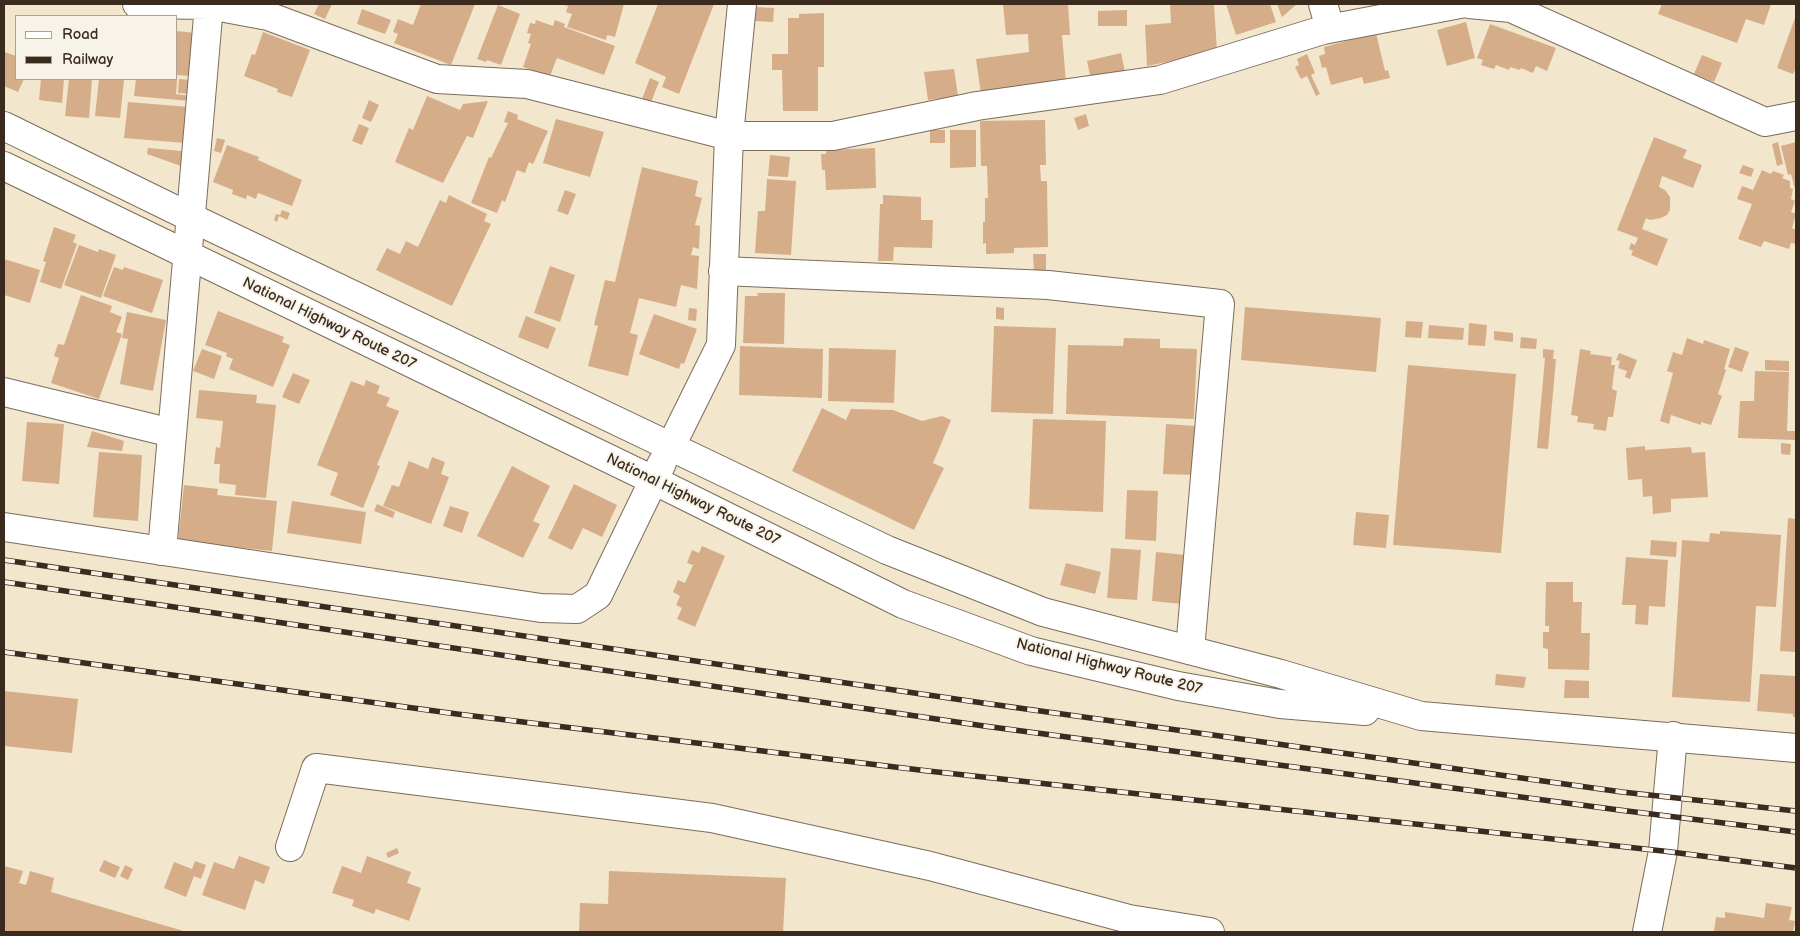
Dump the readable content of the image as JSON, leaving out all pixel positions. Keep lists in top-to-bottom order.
{
  "streets": {
    "street": ["National Highway Route 207"]
  },
  "legend": ["Road", "Railway"]
}
